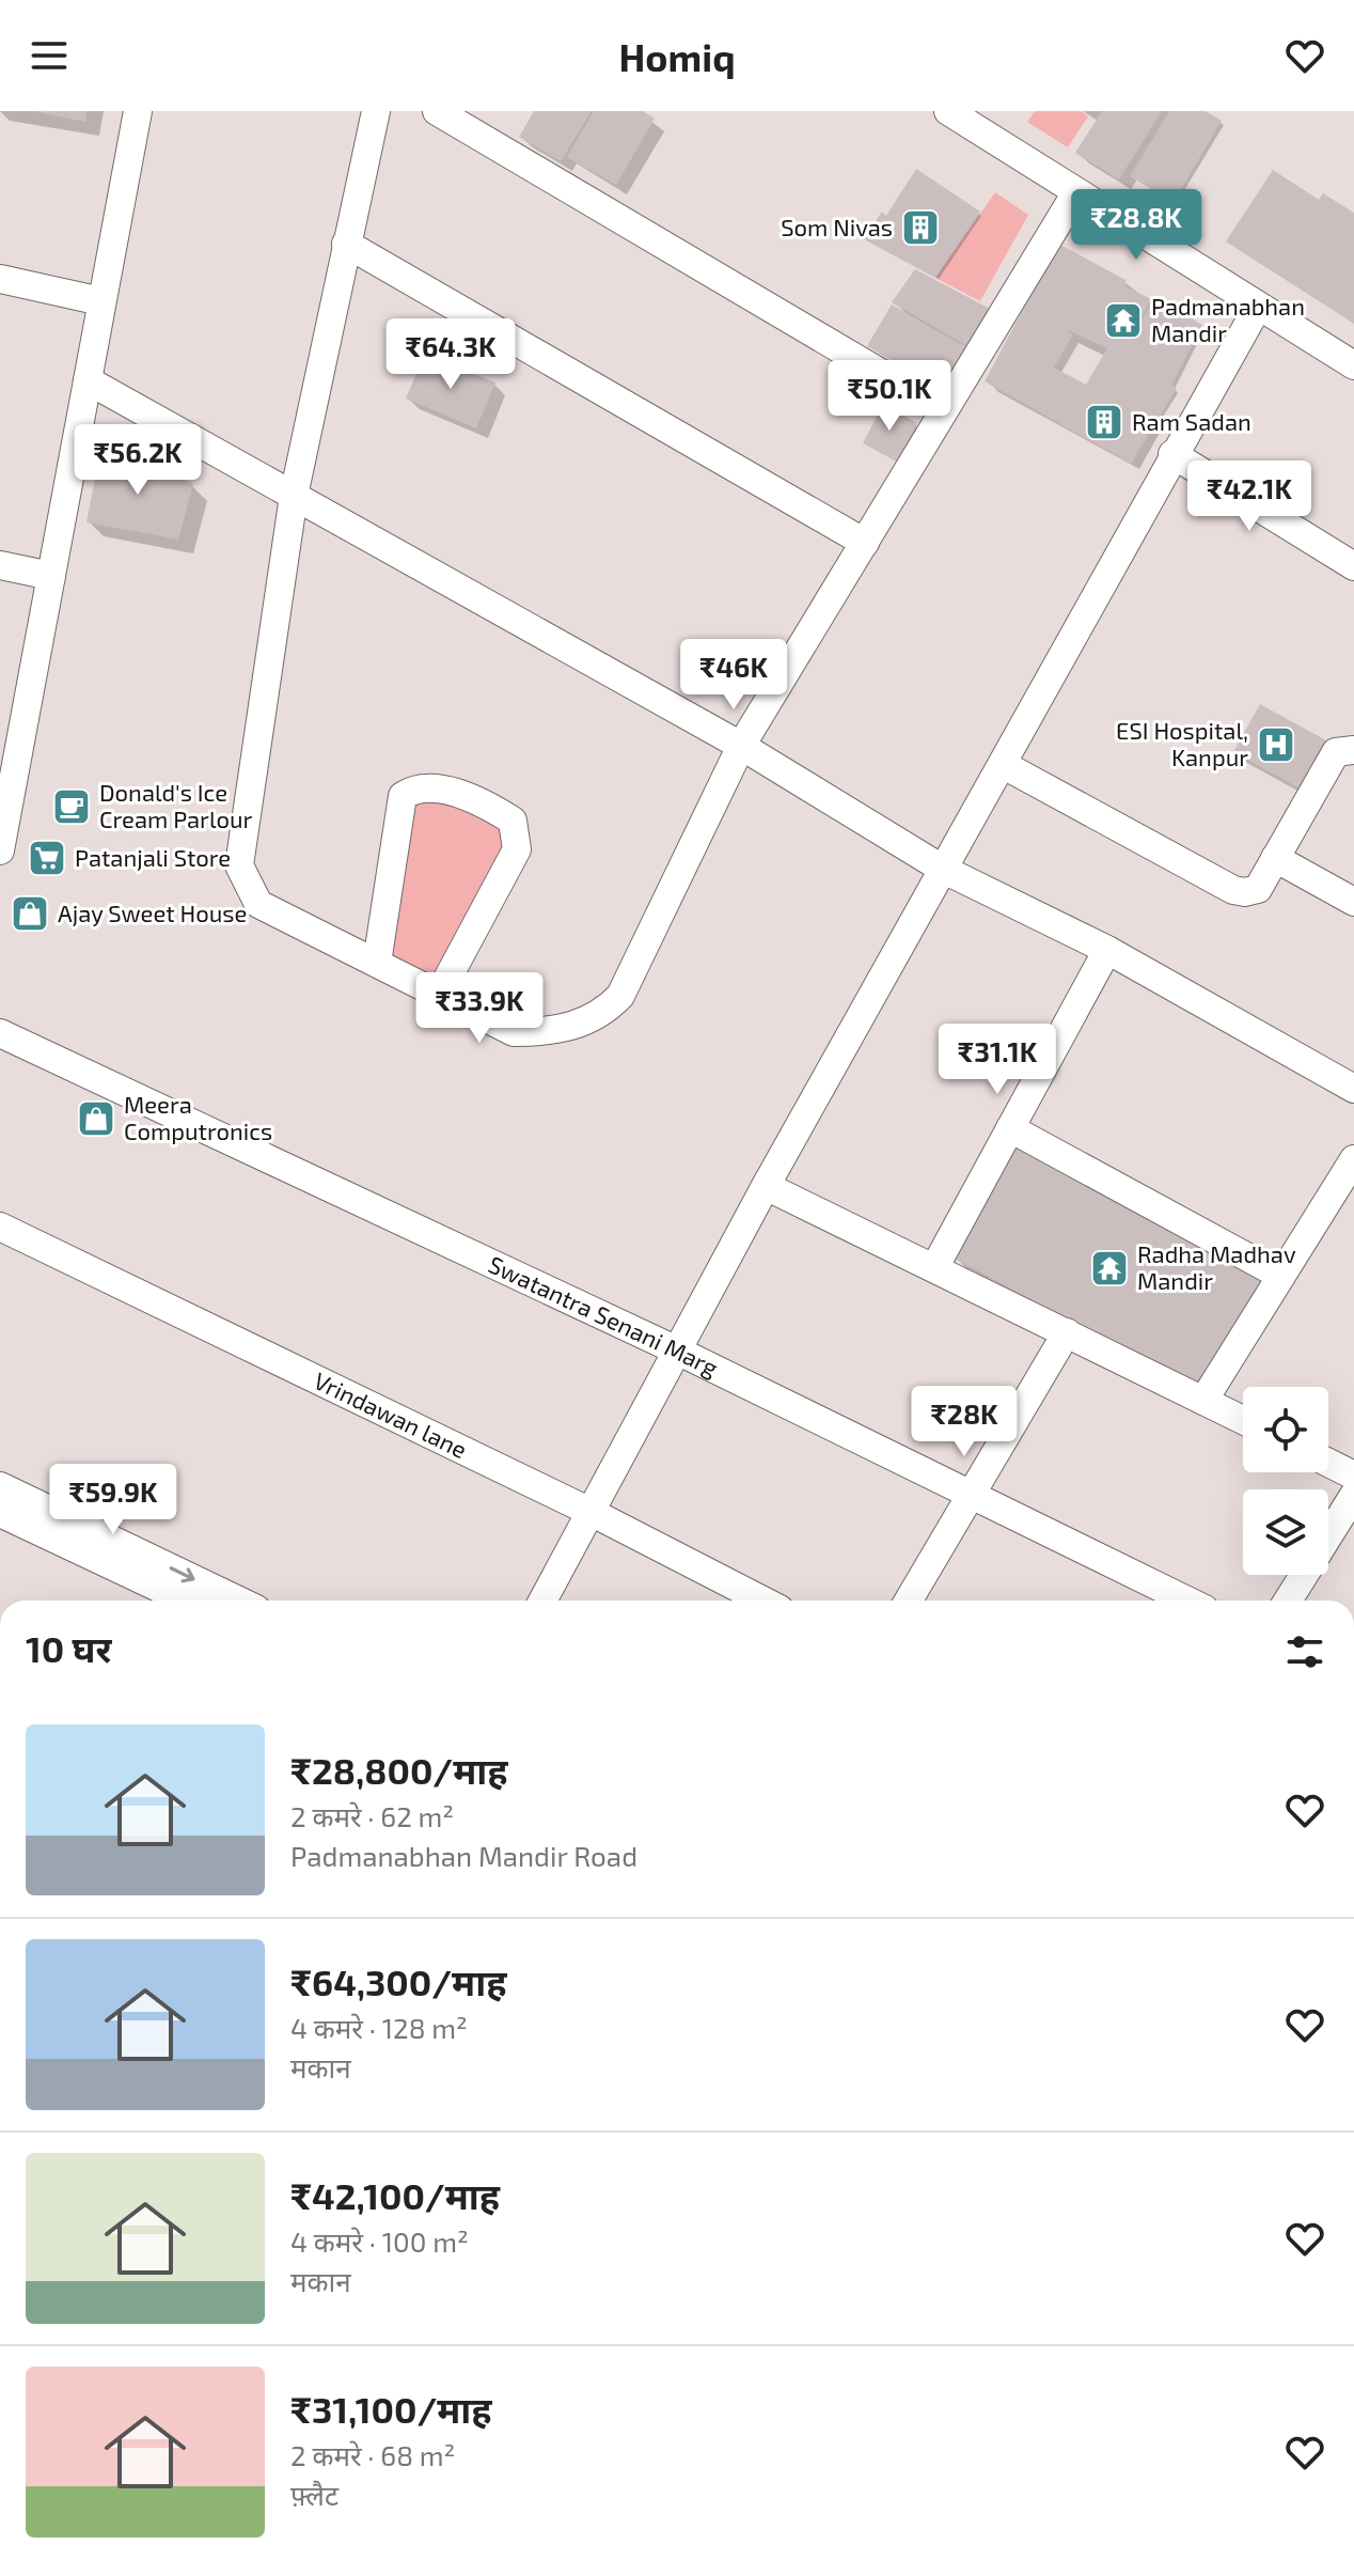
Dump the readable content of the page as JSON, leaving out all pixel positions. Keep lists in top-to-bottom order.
{
  "streets": {
    "street": ["Swatantra Senani Marg", "Vrindawan lane"]
  },
  "places": {
    "building": ["Som Nivas", "Ram Sadan"],
    "temple": ["Padmanabhan Mandir", "Radha Madhav Mandir"],
    "hospital": ["ESI Hospital, Kanpur"],
    "cafe": ["Donald's Ice Cream Parlour"],
    "supermarket": ["Patanjali Store"],
    "shop": ["Ajay Sweet House", "Meera Computronics"]
  },
  "page": {
    "header": "Homiq",
    "price": [
      "₹28.8K",
      "₹64.3K",
      "₹50.1K",
      "₹56.2K",
      "₹42.1K",
      "₹46K",
      "₹33.9K",
      "₹31.1K",
      "₹28K",
      "₹59.9K"
    ],
    "heading": "10 घर",
    "list": [
      {
        "name": "₹28,800/माह",
        "note": "2 कमरे · 62 m² · Padmanabhan Mandir Road"
      },
      {
        "name": "₹64,300/माह",
        "note": "4 कमरे · 128 m² · मकान"
      },
      {
        "name": "₹42,100/माह",
        "note": "4 कमरे · 100 m² · मकान"
      },
      {
        "name": "₹31,100/माह",
        "note": "2 कमरे · 68 m² · फ़्लैट"
      }
    ]
  }
}
